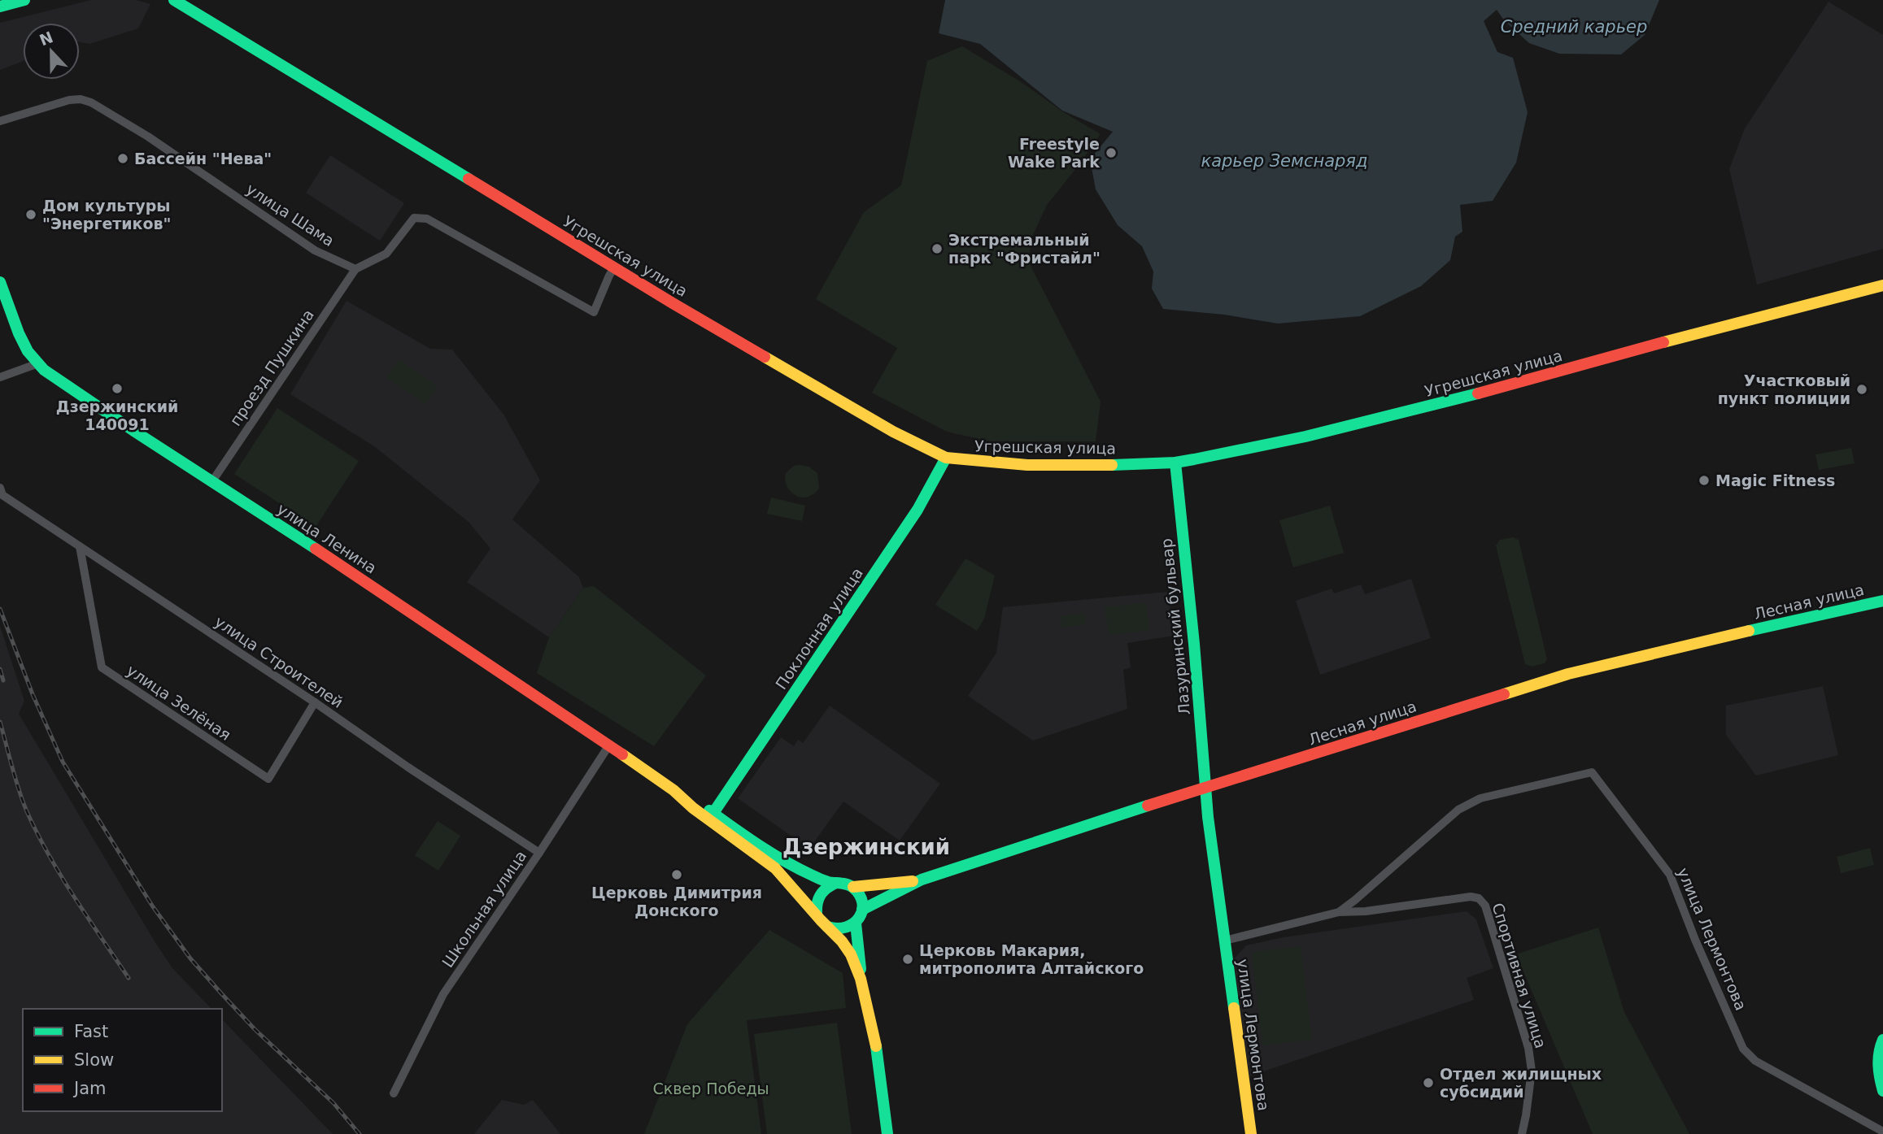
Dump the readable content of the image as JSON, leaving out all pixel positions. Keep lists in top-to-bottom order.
{
  "streets": {
    "street": [
      "улица Шама",
      "Угрешская улица",
      "проезд Пушкина",
      "улица Ленина",
      "Лесная улица",
      "Лазуринский бульвар",
      "Поклонная улица",
      "улица Строителей",
      "улица Зелёная",
      "Школьная улица",
      "улица Лермонтова",
      "Спортивная улица"
    ]
  },
  "crossings": [
    ["улица Шама", "проезд Пушкина"],
    ["Угрешская улица", "Лазуринский бульвар"],
    ["Угрешская улица", "Поклонная улица"],
    ["проезд Пушкина", "улица Ленина"],
    ["улица Ленина", "Лесная улица"],
    ["улица Ленина", "Поклонная улица"],
    ["улица Ленина", "Школьная улица"],
    ["Лесная улица", "Лазуринский бульвар"],
    ["Лесная улица", "улица Лермонтова"],
    ["Лазуринский бульвар", "улица Лермонтова"],
    ["улица Строителей", "улица Зелёная"],
    ["улица Строителей", "Школьная улица"],
    ["улица Лермонтова", "Спортивная улица"]
  ],
  "districts": ["Дзержинский"],
  "water": ["Средний карьер", "карьер Земснаряд"],
  "parks": ["Сквер Победы"],
  "places": [
    "Freestyle Wake Park",
    "Бассейн \"Нева\"",
    "Дом культуры \"Энергетиков\"",
    "Экстремальный парк \"Фристайл\"",
    "Дзержинский 140091",
    "Участковый пункт полиции",
    "Magic Fitness",
    "Церковь Димитрия Донского",
    "Церковь Макария, митрополита Алтайского",
    "Отдел жилищных субсидий"
  ],
  "legend": ["Fast", "Slow", "Jam"],
  "north": "top"
}
